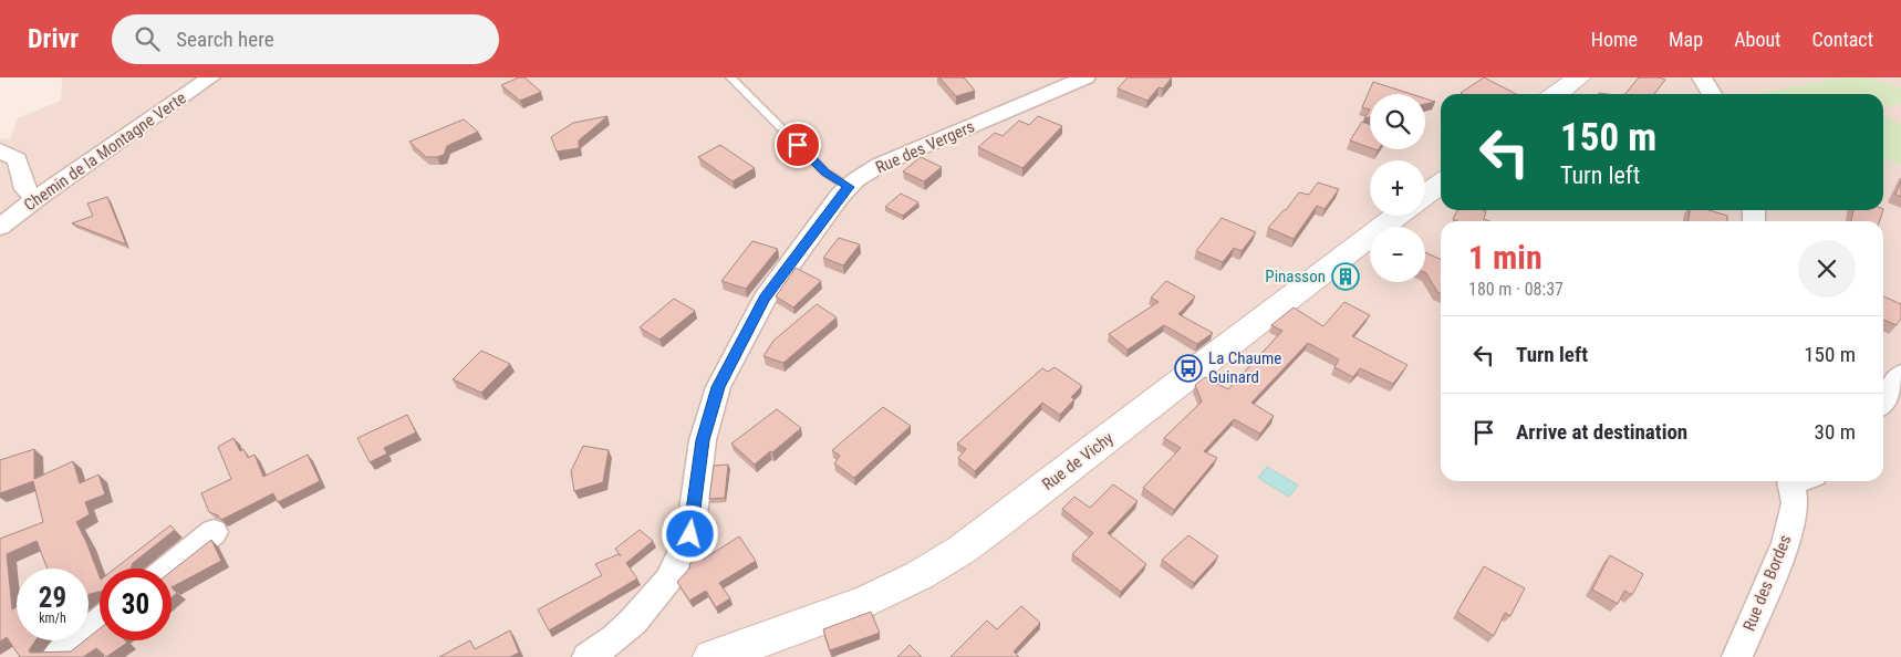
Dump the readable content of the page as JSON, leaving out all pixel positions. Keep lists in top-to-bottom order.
{
  "streets": {
    "street": [
      "Rue des Vergers",
      "Chemin de la Montagne Verte",
      "Rue de Vichy",
      "Rue des Bordes"
    ]
  },
  "places": {
    "building": ["Pinasson"],
    "bus stop": ["La Chaume Guinard"]
  },
  "page": {
    "header": "Drivr",
    "search": "Search here",
    "nav": [
      "Home",
      "Map",
      "About",
      "Contact"
    ],
    "map_buttons": ["+", "−"],
    "turn": ["150 m", "Turn left"],
    "heading": ["1 min", "180 m · 08:37"],
    "list": [
      {
        "name": "Turn left",
        "value": "150 m"
      },
      {
        "name": "Arrive at destination",
        "value": "30 m"
      }
    ],
    "speed": "29 km/h",
    "limit": "30"
  }
}
